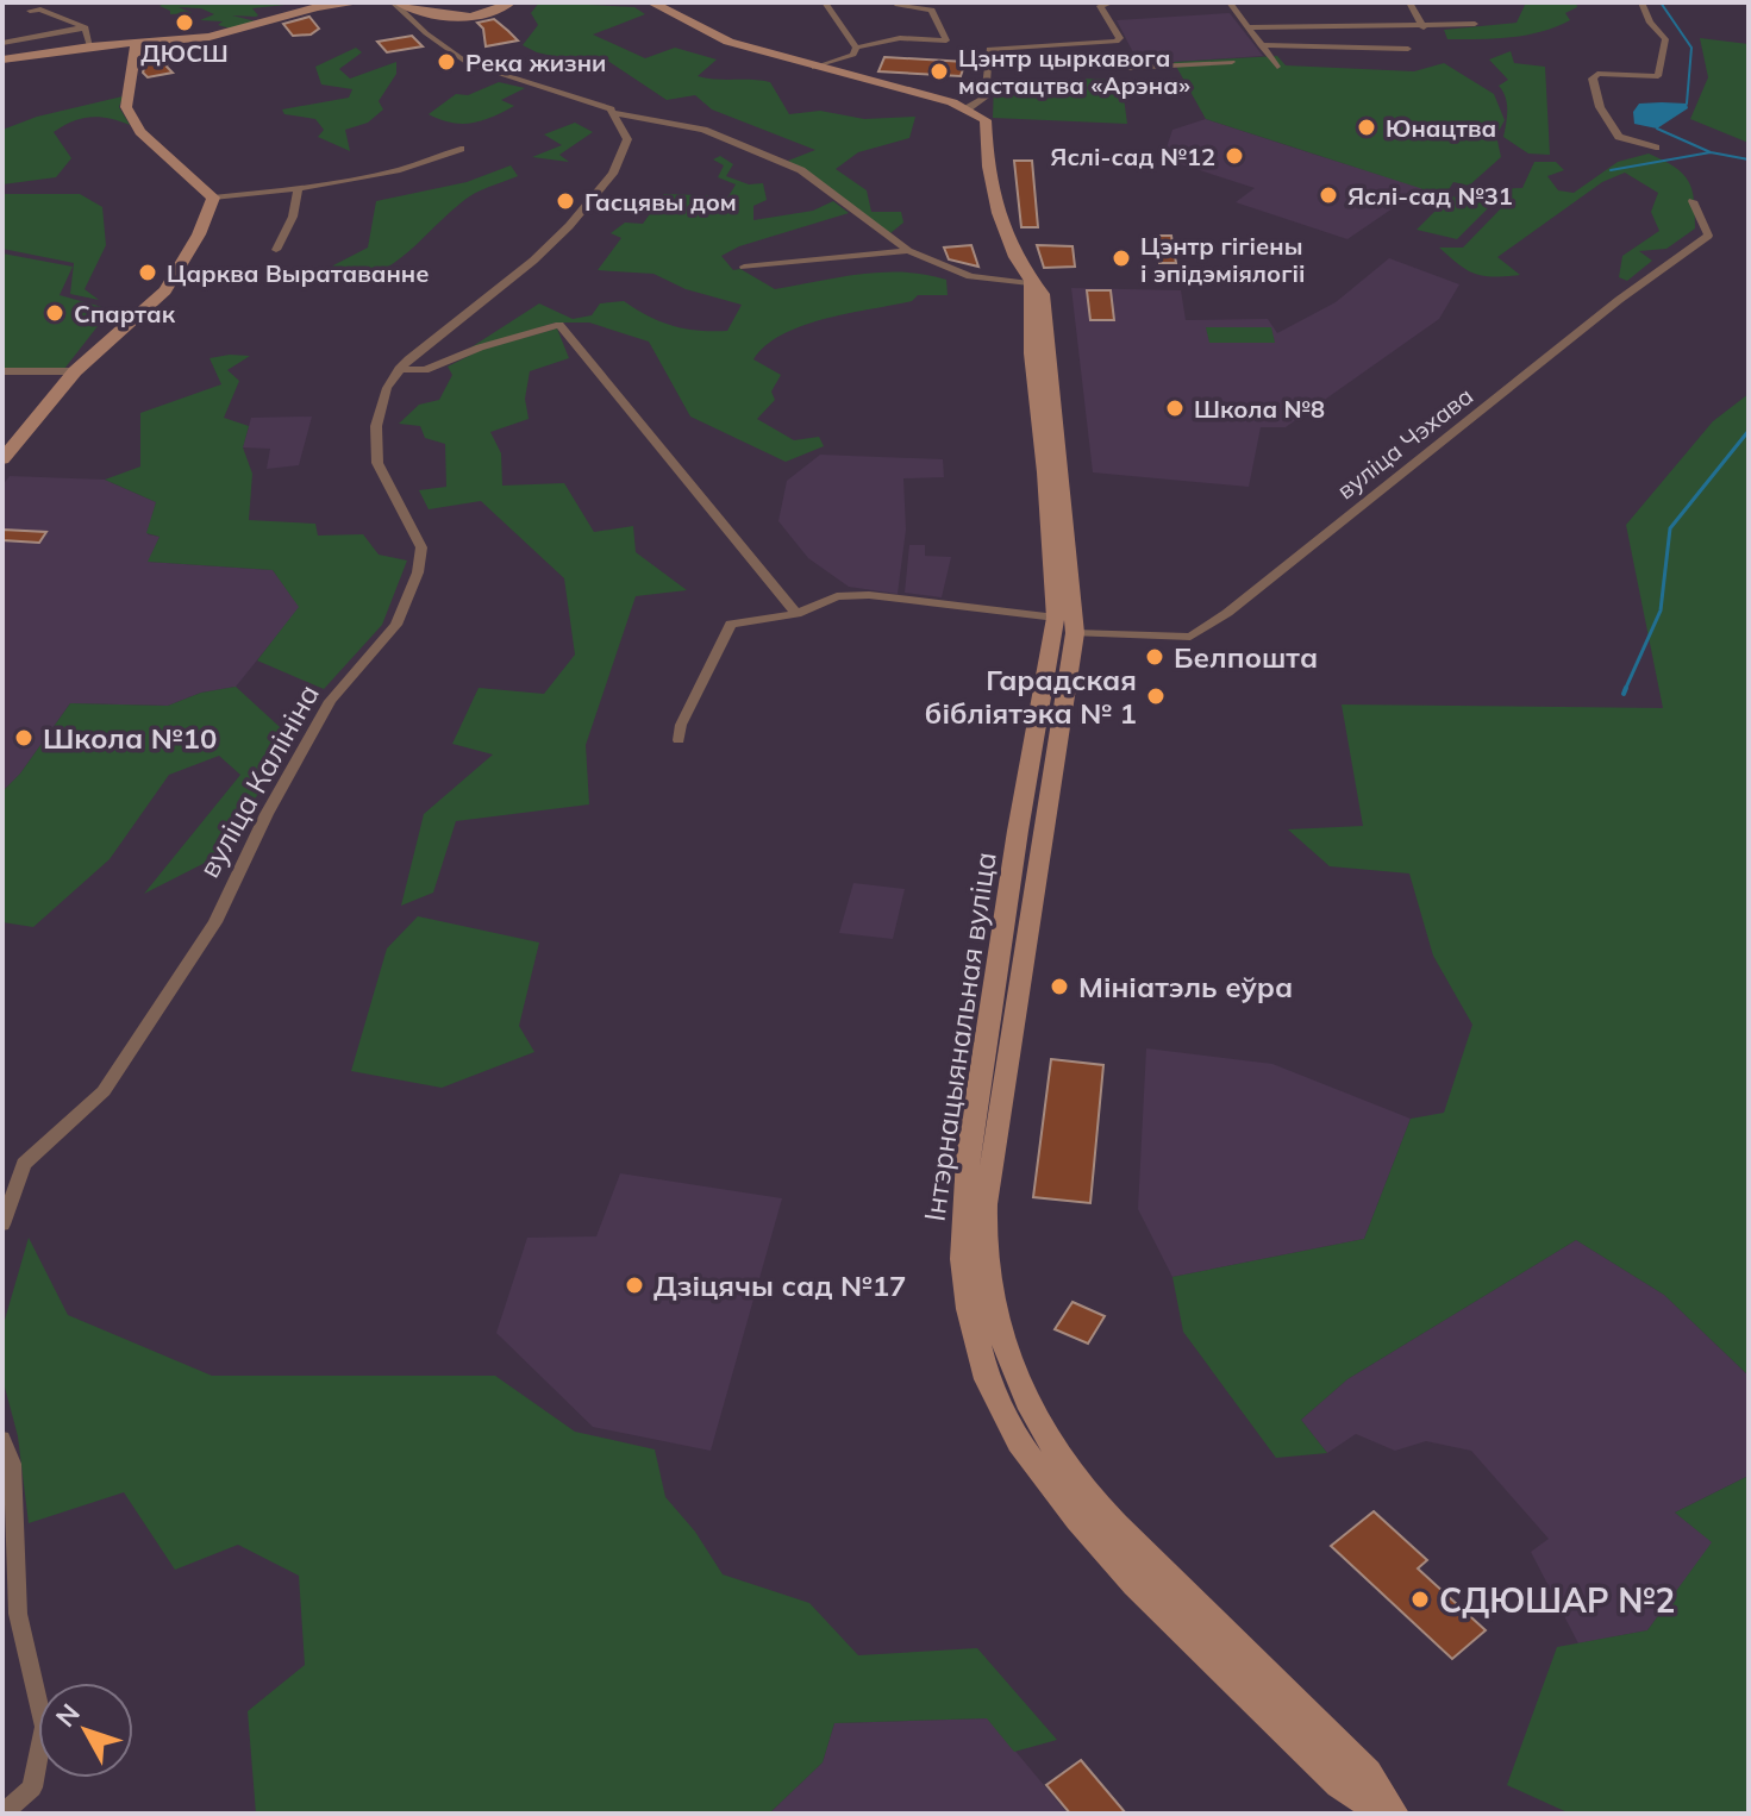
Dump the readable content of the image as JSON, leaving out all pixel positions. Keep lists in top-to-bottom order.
{
  "streets": {
    "main road": ["Інтэрнацыянальная вуліца"],
    "street": ["вуліца Чэхава", "вуліца Калініна"]
  },
  "crossings": [
    ["вуліца Чэхава", "Інтэрнацыянальная вуліца"]
  ],
  "places": [
    "ДЮСШ",
    "Река жизни",
    "Цэнтр цыркавога мастацтва «Арэна»",
    "Юнацтва",
    "Яслі-сад №12",
    "Яслі-сад №31",
    "Гасцявы дом",
    "Цэнтр гігіены і эпідэміялогіі",
    "Царква Выратаванне",
    "Спартак",
    "Школа №8",
    "Белпошта",
    "Гарадская бібліятэка № 1",
    "Школа №10",
    "Мініатэль еўра",
    "Дзіцячы сад №17",
    "СДЮШАР №2"
  ],
  "north": "top left"
}
